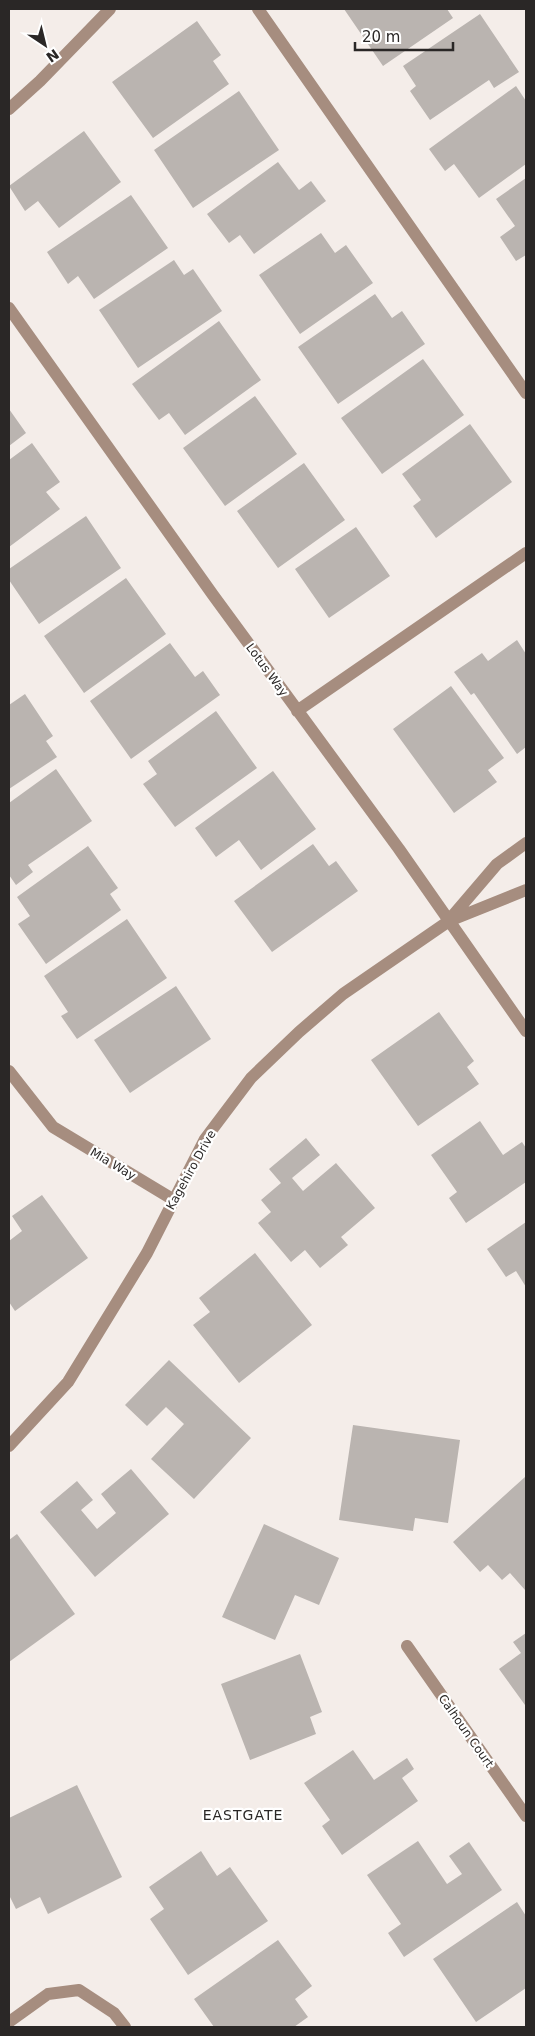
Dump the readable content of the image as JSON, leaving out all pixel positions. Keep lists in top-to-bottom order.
{
  "streets": {
    "street": [
      "Lotus Way",
      "Mia Way",
      "Kagehiro Drive",
      "Calhoun Court"
    ]
  },
  "crossings": [
    ["Lotus Way", "Kagehiro Drive"],
    ["Mia Way", "Kagehiro Drive"]
  ],
  "districts": ["EASTGATE"],
  "scale_bar": "20 m",
  "north": "bottom right"
}
